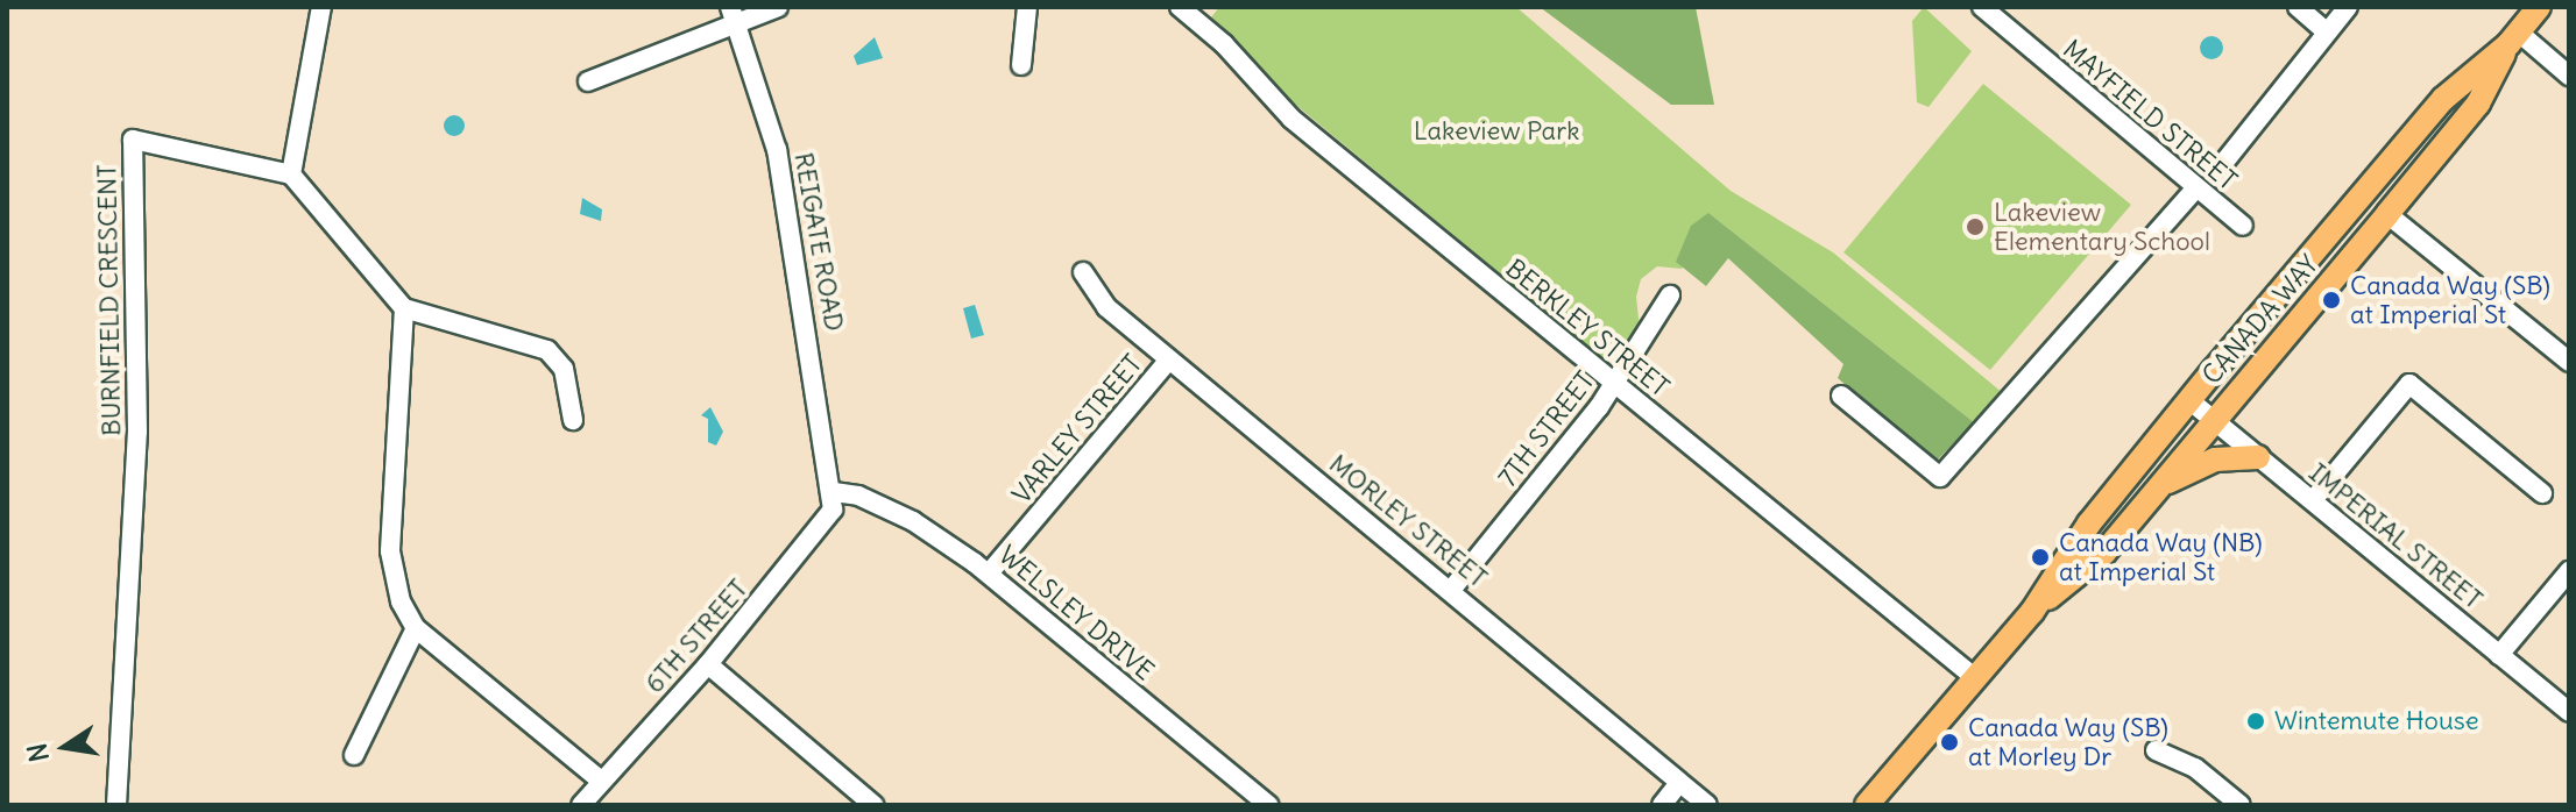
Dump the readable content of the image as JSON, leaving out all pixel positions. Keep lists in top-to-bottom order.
{
  "streets": {
    "main road": ["CANADA WAY"],
    "street": [
      "MAYFIELD STREET",
      "REIGATE ROAD",
      "BURNFIELD CRESCENT",
      "BERKLEY STREET",
      "VARLEY STREET",
      "7TH STREET",
      "MORLEY STREET",
      "IMPERIAL STREET",
      "WELSLEY DRIVE",
      "6TH STREET"
    ]
  },
  "crossings": [
    ["REIGATE ROAD", "WELSLEY DRIVE"],
    ["REIGATE ROAD", "6TH STREET"],
    ["CANADA WAY", "BERKLEY STREET"],
    ["CANADA WAY", "IMPERIAL STREET"],
    ["BERKLEY STREET", "7TH STREET"],
    ["VARLEY STREET", "MORLEY STREET"],
    ["VARLEY STREET", "WELSLEY DRIVE"],
    ["7TH STREET", "MORLEY STREET"],
    ["WELSLEY DRIVE", "6TH STREET"]
  ],
  "parks": ["Lakeview Park"],
  "places": [
    "Lakeview Elementary School",
    "Canada Way (SB) at Imperial St",
    "Canada Way (NB) at Imperial St",
    "Wintemute House",
    "Canada Way (SB) at Morley Dr"
  ],
  "north": "left"
}
